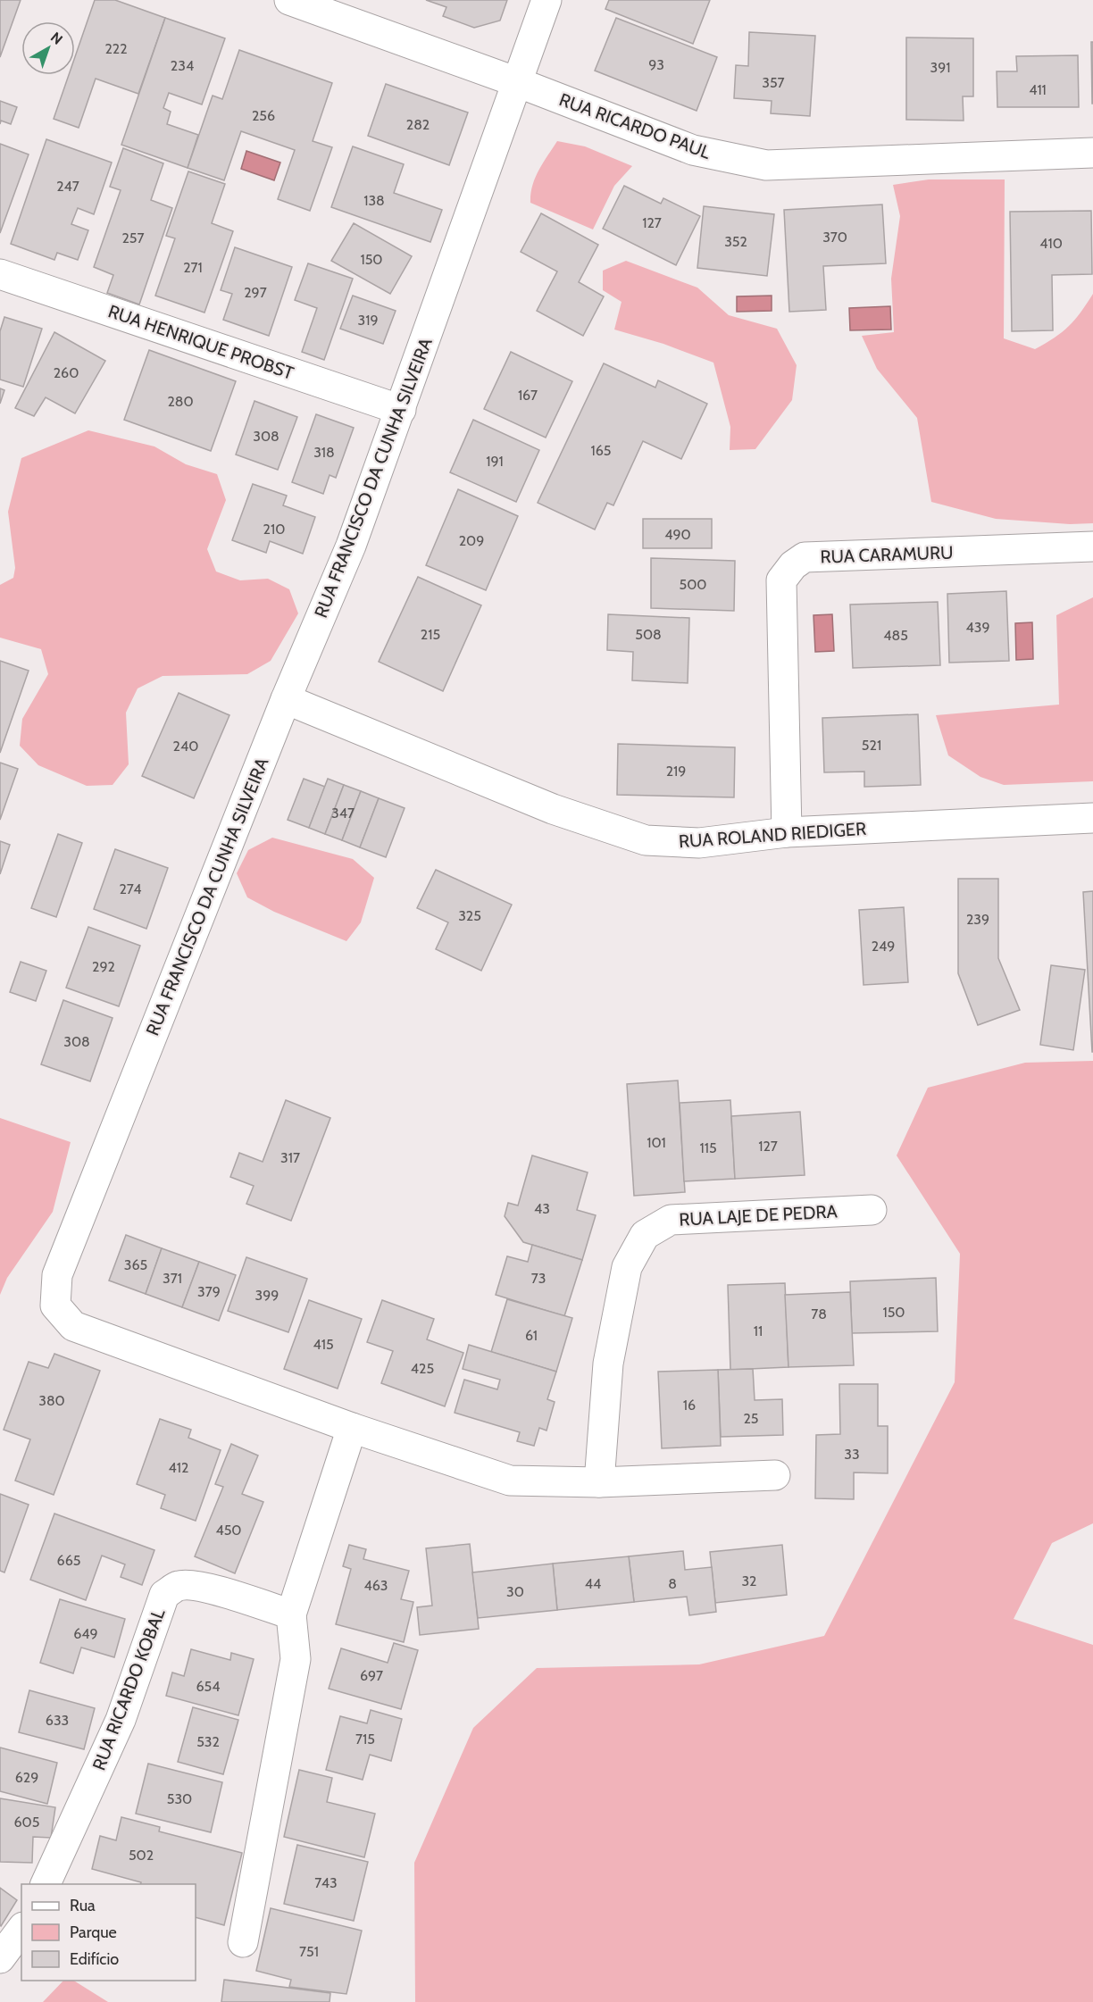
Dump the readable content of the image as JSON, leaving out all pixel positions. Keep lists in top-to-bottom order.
{
  "streets": {
    "street": [
      "RUA RICARDO PAUL",
      "RUA HENRIQUE PROBST",
      "RUA FRANCISCO DA CUNHA SILVEIRA",
      "RUA CARAMURU",
      "RUA ROLAND RIEDIGER",
      "RUA LAJE DE PEDRA",
      "RUA RICARDO KOBAL"
    ]
  },
  "crossings": [
    ["RUA RICARDO PAUL", "RUA FRANCISCO DA CUNHA SILVEIRA"],
    ["RUA HENRIQUE PROBST", "RUA FRANCISCO DA CUNHA SILVEIRA"],
    ["RUA FRANCISCO DA CUNHA SILVEIRA", "RUA ROLAND RIEDIGER"],
    ["RUA CARAMURU", "RUA ROLAND RIEDIGER"]
  ],
  "house_numbers": [
    "222",
    "93",
    "234",
    "391",
    "357",
    "411",
    "256",
    "282",
    "247",
    "138",
    "127",
    "370",
    "257",
    "352",
    "410",
    "150",
    "271",
    "297",
    "319",
    "260",
    "167",
    "280",
    "308",
    "165",
    "318",
    "191",
    "210",
    "490",
    "209",
    "500",
    "439",
    "215",
    "508",
    "485",
    "521",
    "240",
    "219",
    "347",
    "274",
    "325",
    "239",
    "249",
    "292",
    "308",
    "101",
    "127",
    "115",
    "317",
    "43",
    "365",
    "371",
    "73",
    "379",
    "399",
    "150",
    "78",
    "11",
    "61",
    "415",
    "425",
    "380",
    "16",
    "25",
    "33",
    "412",
    "450",
    "665",
    "32",
    "44",
    "8",
    "463",
    "30",
    "649",
    "697",
    "654",
    "633",
    "715",
    "532",
    "629",
    "530",
    "605",
    "502",
    "743",
    "751"
  ],
  "legend": ["Rua", "Parque", "Edifício"],
  "north": "top right"
}
